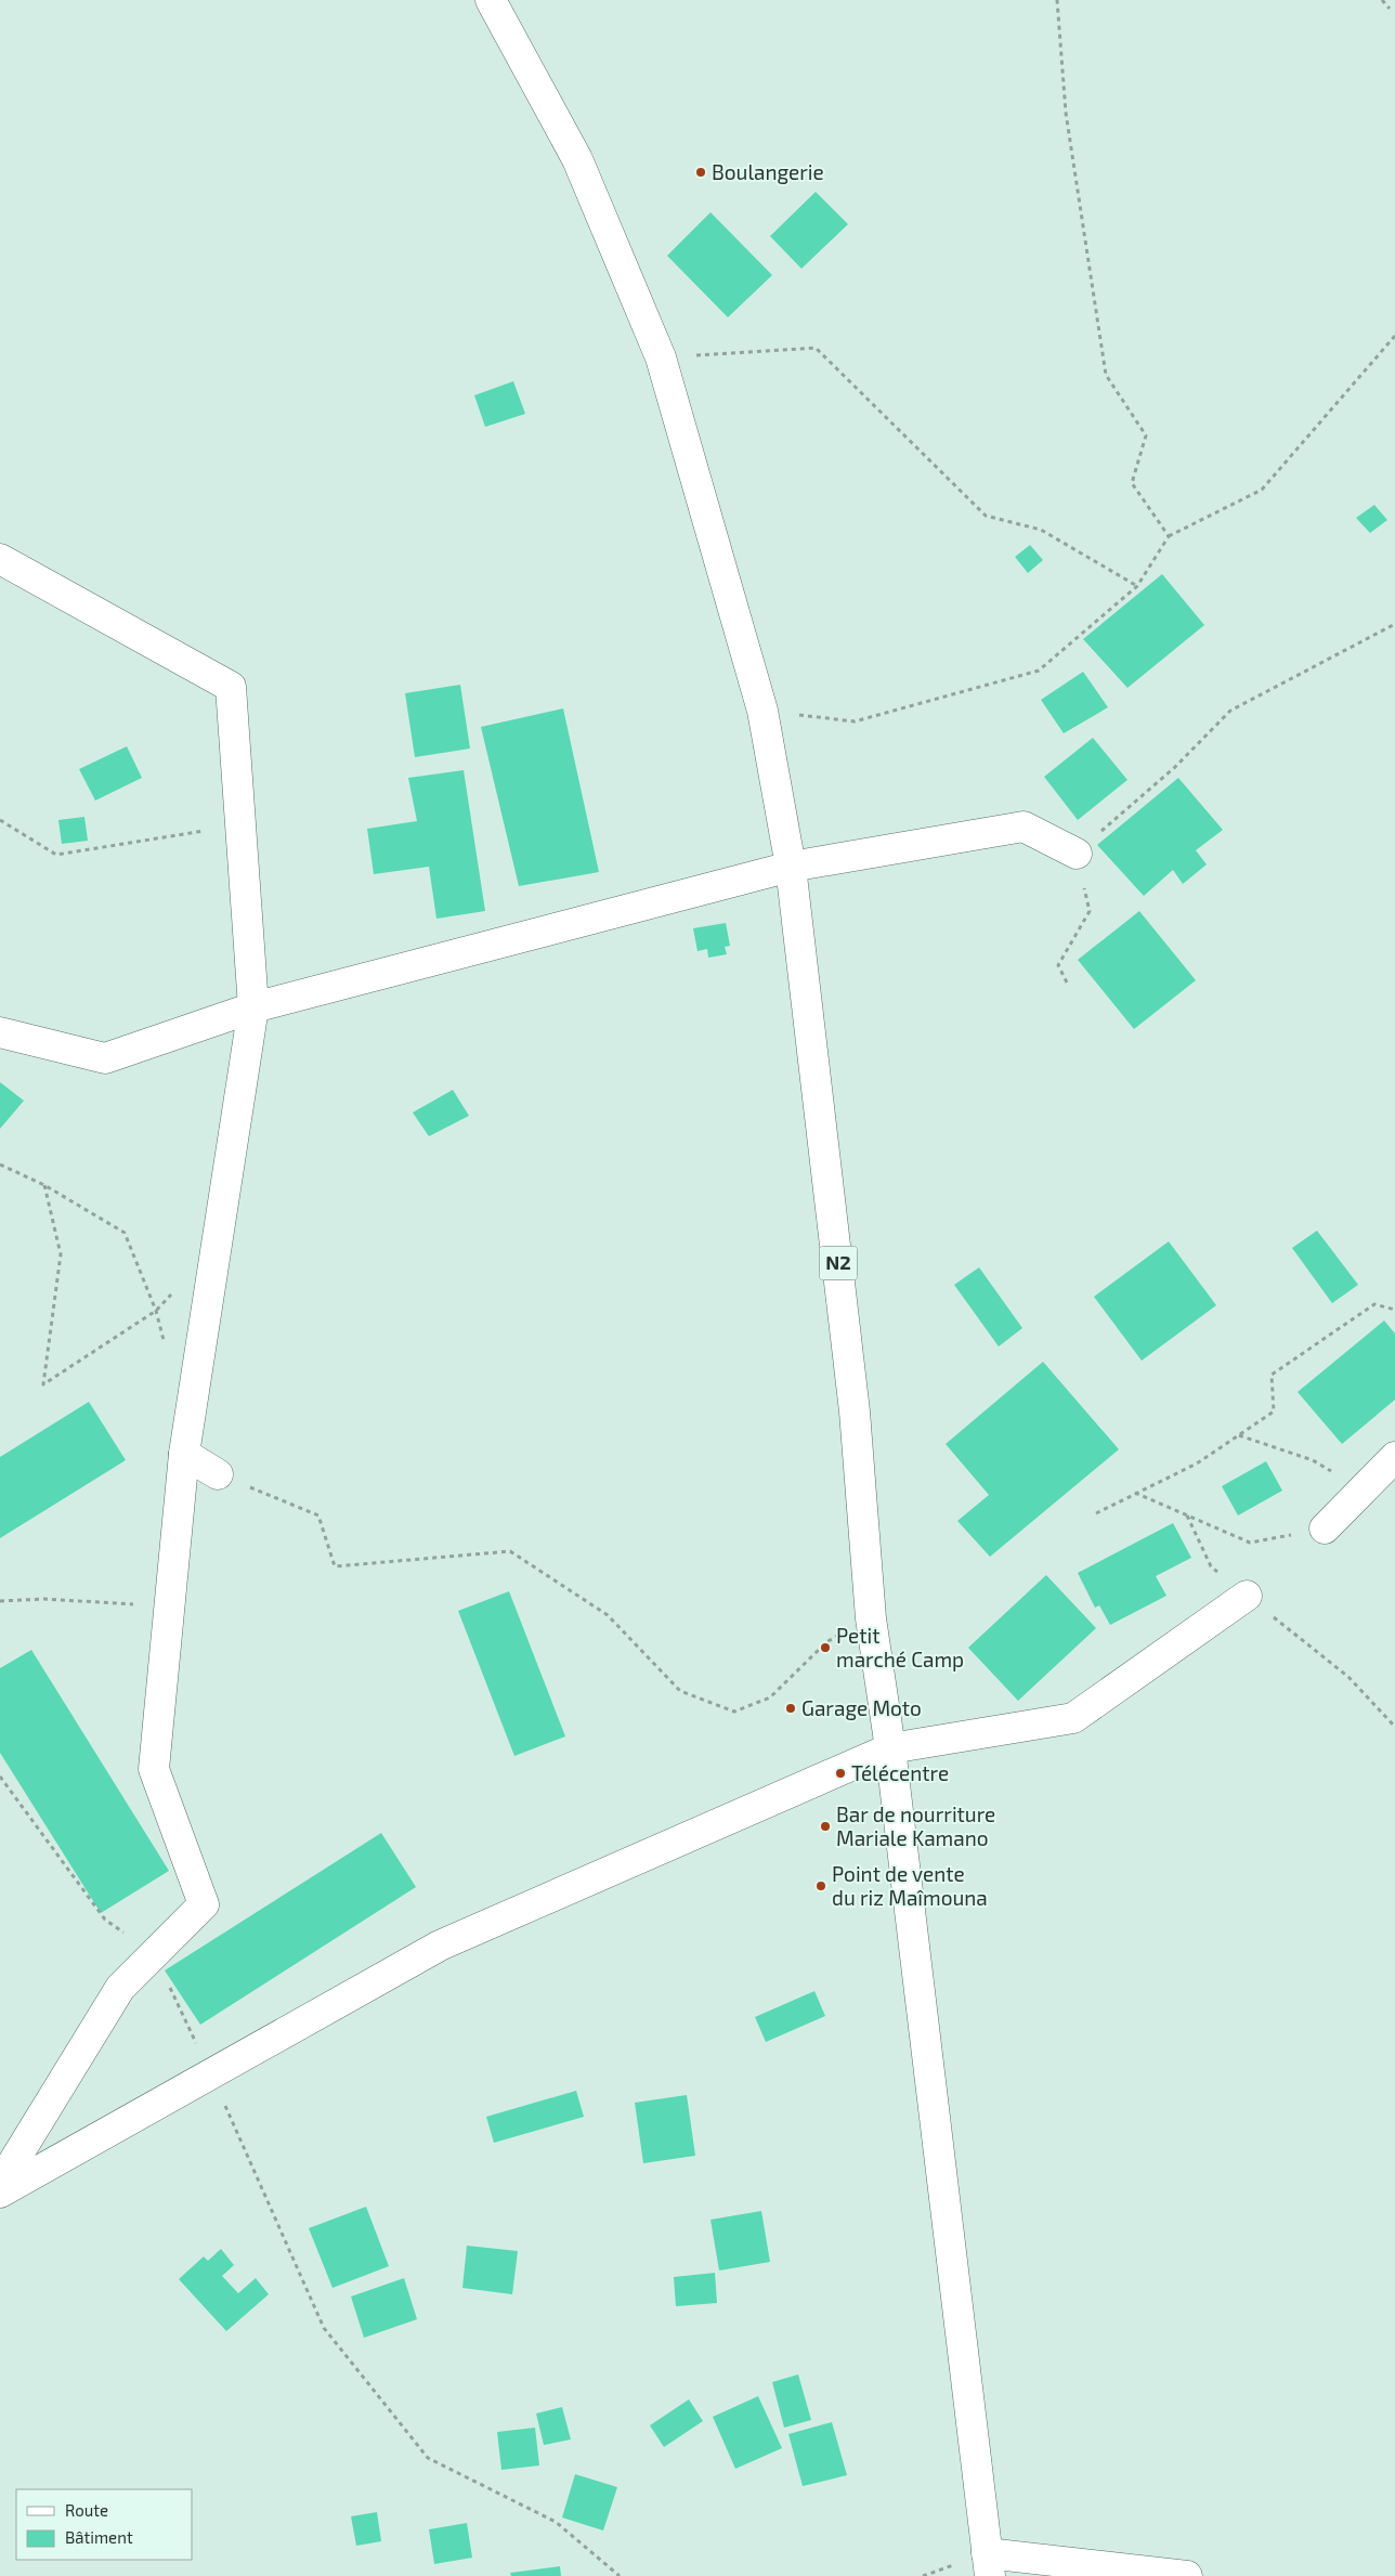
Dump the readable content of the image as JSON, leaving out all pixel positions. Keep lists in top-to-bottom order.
{
  "streets": {
    "main road": ["N2"]
  },
  "places": [
    "Boulangerie",
    "Petit marché Camp",
    "Garage Moto",
    "Télécentre",
    "Bar de nourriture Mariale Kamano",
    "Point de vente du riz Maîmouna"
  ],
  "legend": ["Route", "Bâtiment"]
}
